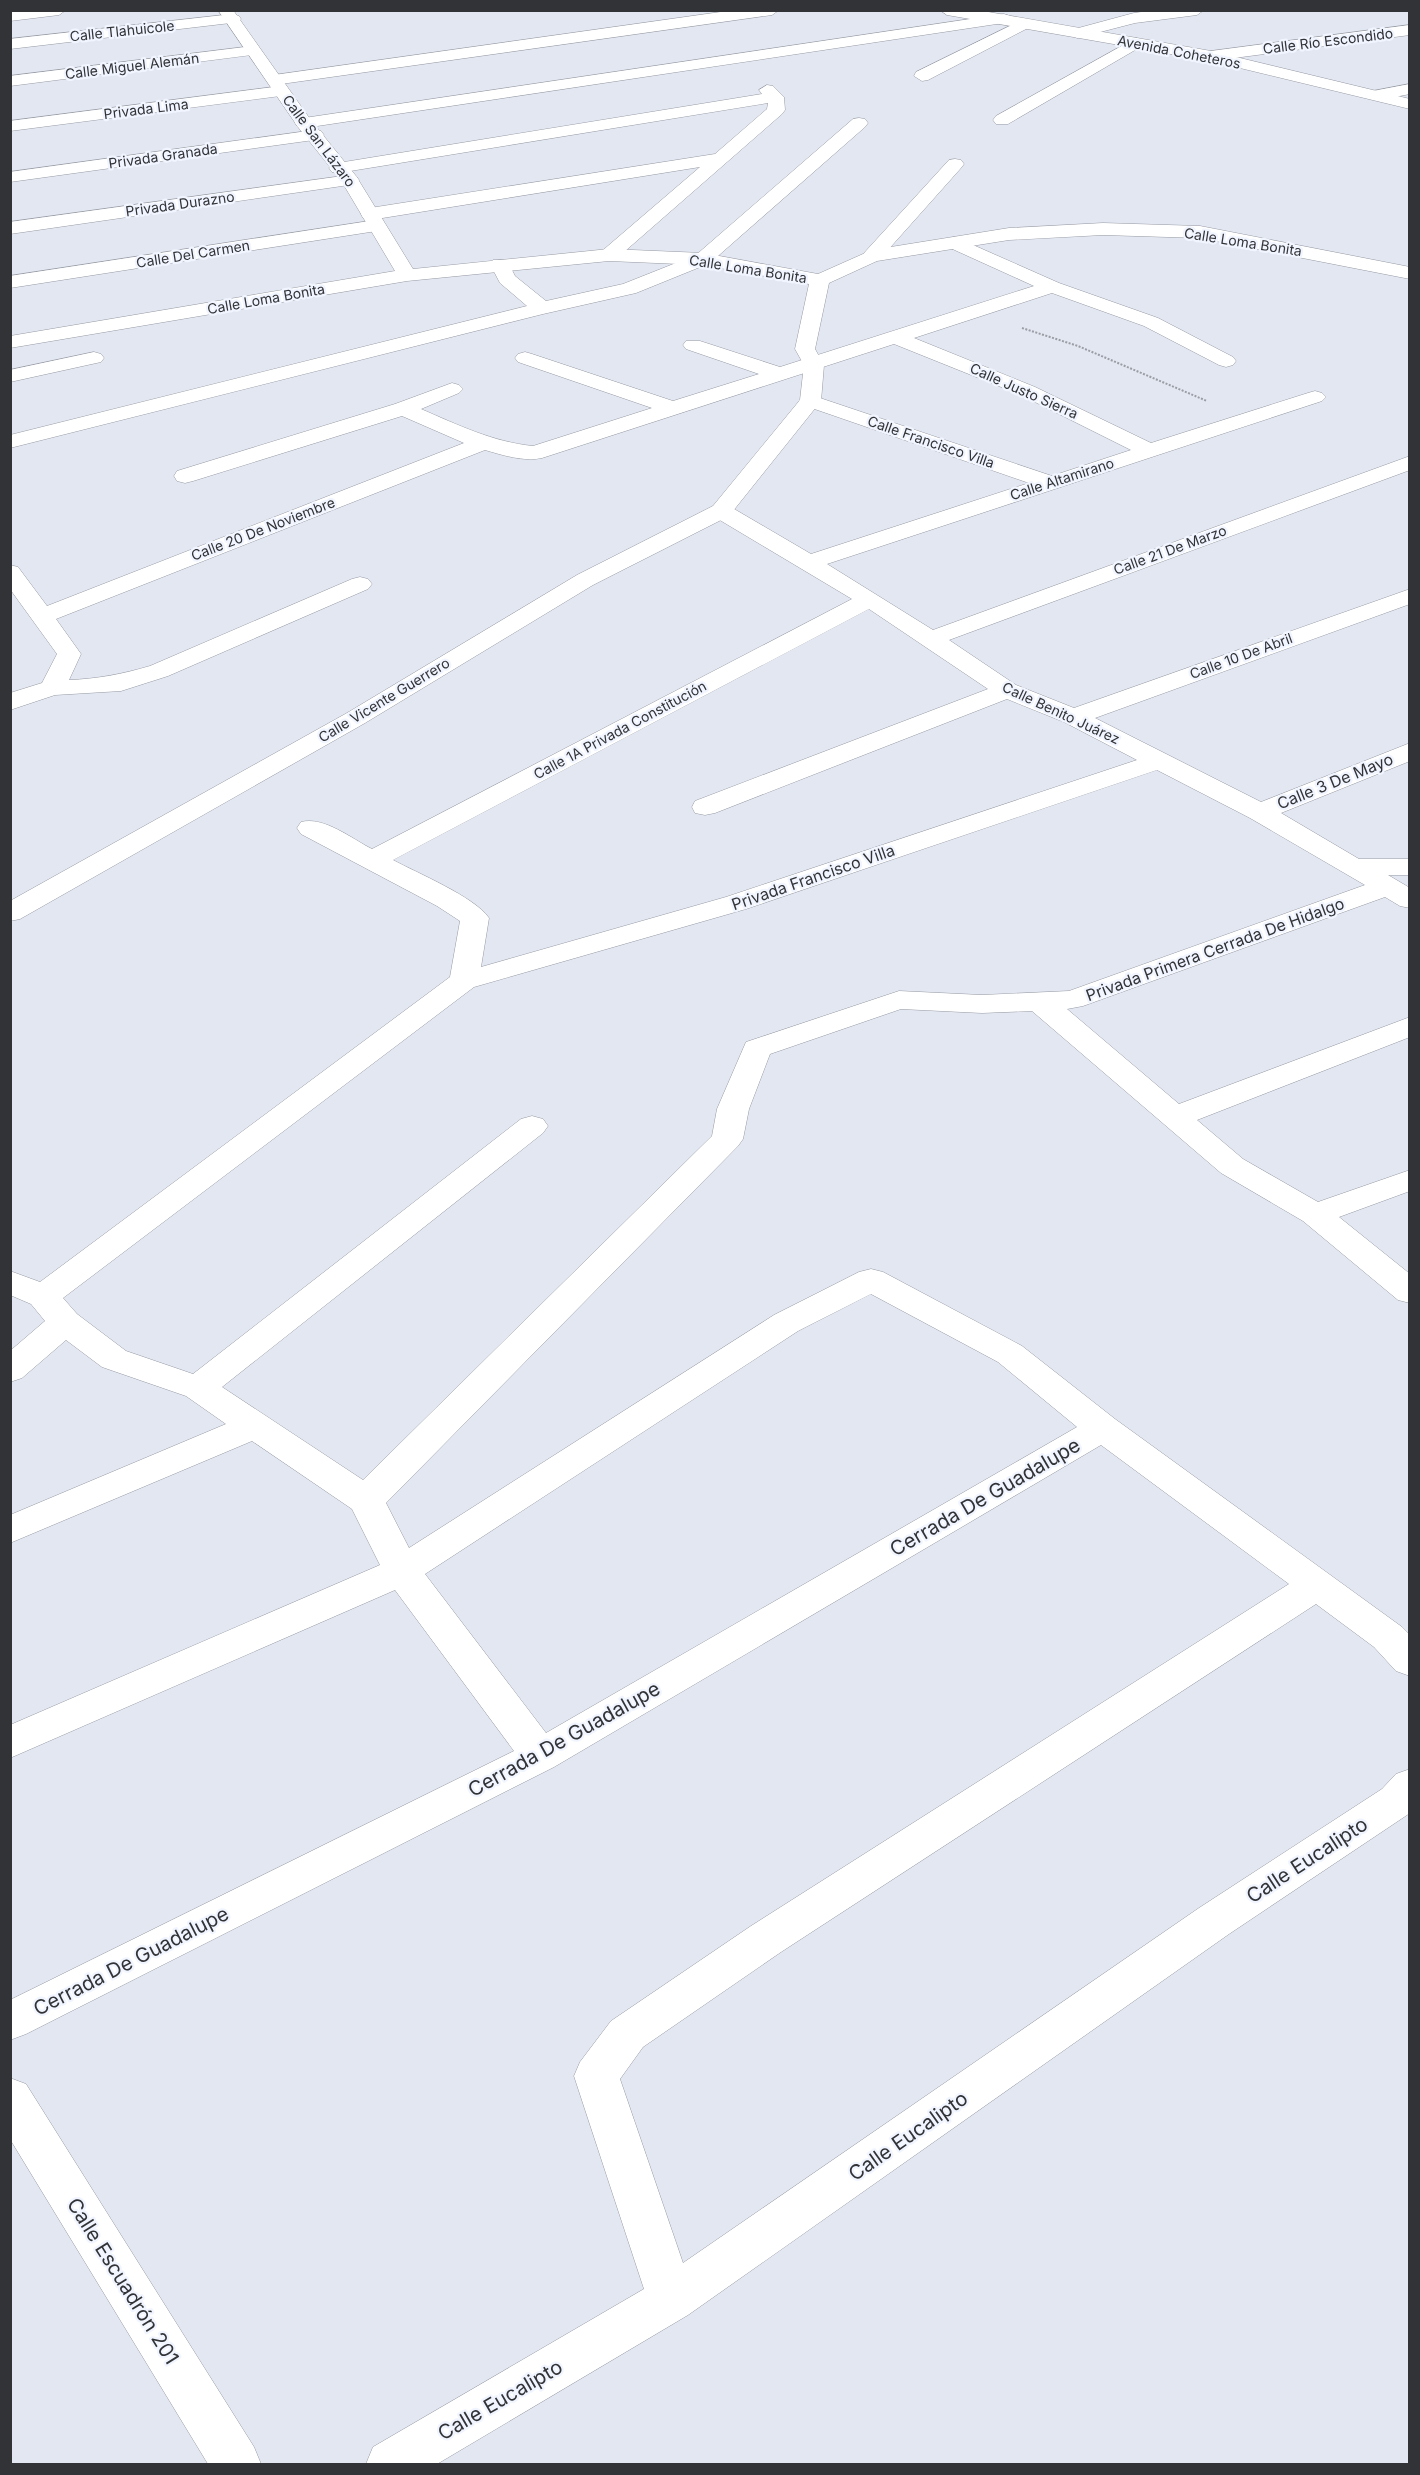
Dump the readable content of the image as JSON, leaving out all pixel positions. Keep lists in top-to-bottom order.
{
  "streets": {
    "street": [
      "Calle Tlahuicole",
      "Calle Río Escondido",
      "Avenida Coheteros",
      "Calle Miguel Alemán",
      "Privada Lima",
      "Calle San Lázaro",
      "Privada Granada",
      "Privada Durazno",
      "Calle Loma Bonita",
      "Calle Del Carmen",
      "Calle Justo Sierra",
      "Calle Francisco Villa",
      "Calle Altamirano",
      "Calle 20 De Noviembre",
      "Calle 21 De Marzo",
      "Calle 10 De Abril",
      "Calle Vicente Guerrero",
      "Calle Benito Juárez",
      "Calle 1A Privada Constitución",
      "Calle 3 De Mayo",
      "Privada Francisco Villa",
      "Privada Primera Cerrada De Hidalgo",
      "Cerrada De Guadalupe",
      "Calle Eucalipto",
      "Calle Escuadrón 201"
    ]
  },
  "crossings": [
    ["Calle Tlahuicole", "Calle San Lázaro"],
    ["Calle Río Escondido", "Avenida Coheteros"],
    ["Avenida Coheteros", "Privada Granada"],
    ["Calle Miguel Alemán", "Calle San Lázaro"],
    ["Privada Lima", "Calle San Lázaro"],
    ["Calle San Lázaro", "Privada Granada"],
    ["Calle San Lázaro", "Privada Durazno"],
    ["Calle San Lázaro", "Calle Loma Bonita"],
    ["Calle San Lázaro", "Calle Del Carmen"],
    ["Calle Justo Sierra", "Calle Altamirano"],
    ["Calle Francisco Villa", "Calle Altamirano"],
    ["Calle Francisco Villa", "Calle Vicente Guerrero"],
    ["Calle Altamirano", "Calle Benito Juárez"],
    ["Calle 21 De Marzo", "Calle Benito Juárez"],
    ["Calle 10 De Abril", "Calle Benito Juárez"],
    ["Calle Vicente Guerrero", "Calle Benito Juárez"],
    ["Calle Benito Juárez", "Calle 1A Privada Constitución"],
    ["Calle Benito Juárez", "Calle 3 De Mayo"],
    ["Calle Benito Juárez", "Privada Francisco Villa"],
    ["Calle Benito Juárez", "Privada Primera Cerrada De Hidalgo"]
  ]
}
